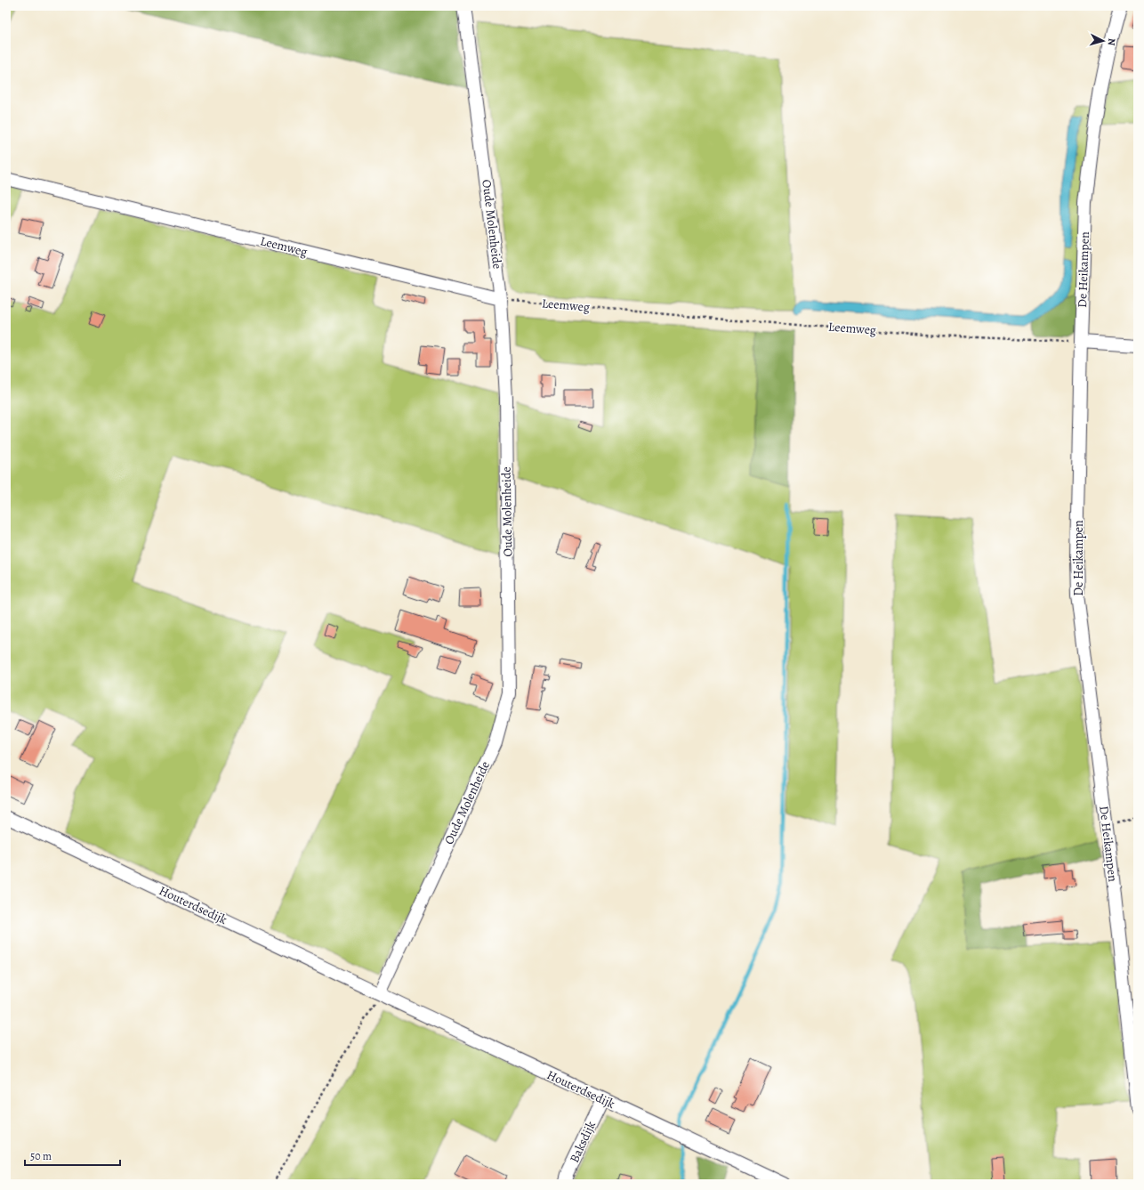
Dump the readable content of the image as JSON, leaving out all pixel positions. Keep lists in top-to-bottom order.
{
  "streets": {
    "street": [
      "Oude Molenheide",
      "Leemweg",
      "De Heikampen",
      "Houterdsedijk",
      "Baksdijk"
    ]
  },
  "crossings": [
    ["Oude Molenheide", "Leemweg"],
    ["Oude Molenheide", "Houterdsedijk"],
    ["Leemweg", "De Heikampen"],
    ["Houterdsedijk", "Baksdijk"]
  ],
  "scale_bar": "50 m",
  "north": "right"
}
